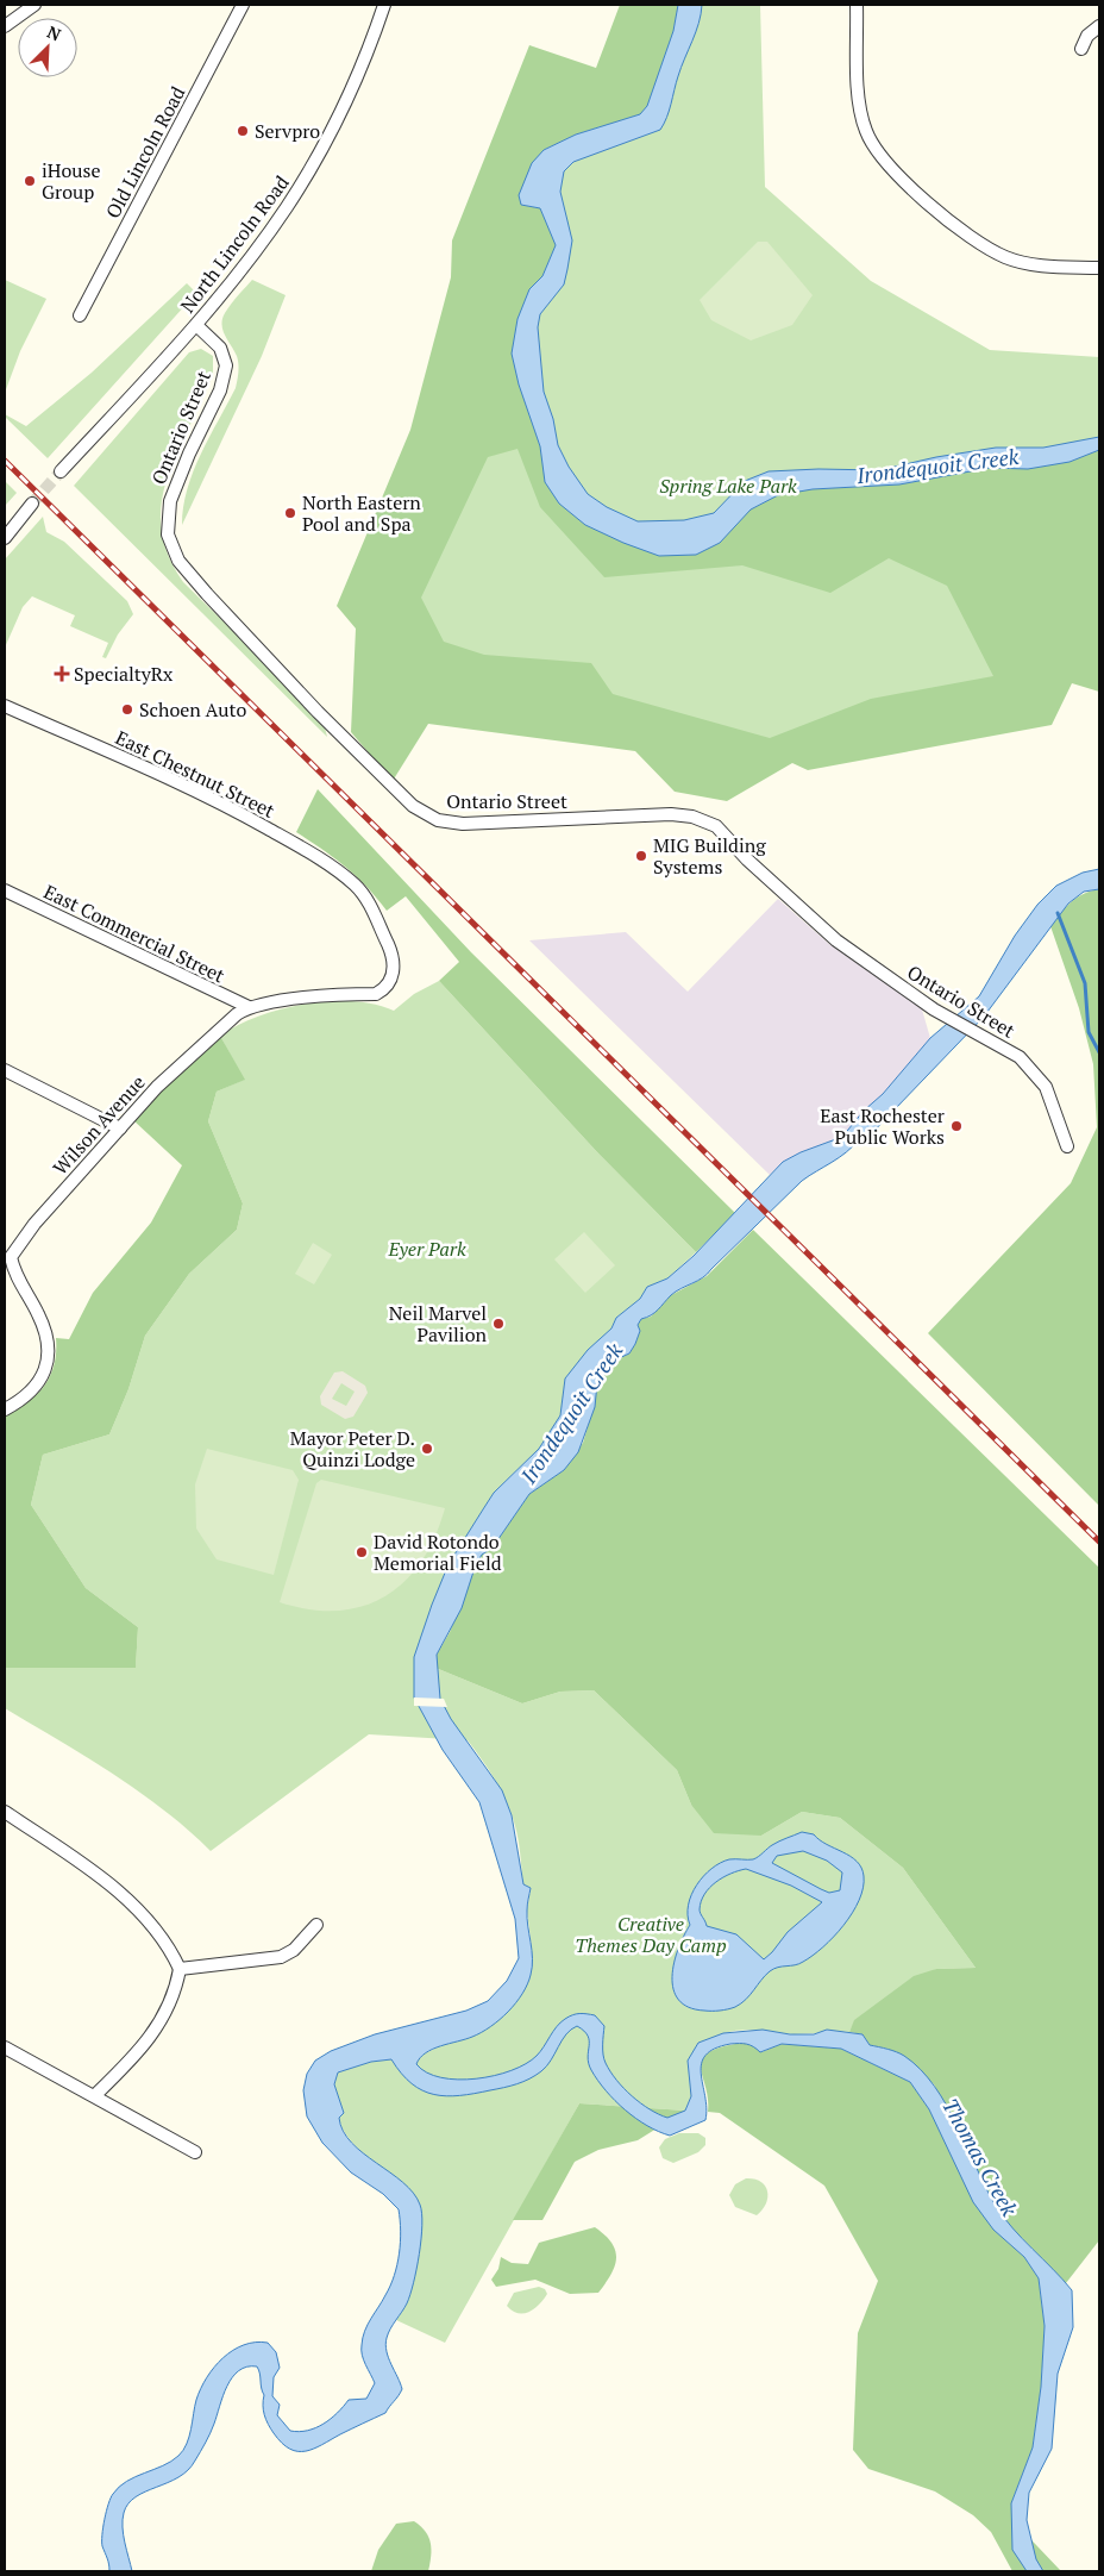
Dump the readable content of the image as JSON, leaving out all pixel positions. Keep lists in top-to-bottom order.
{
  "streets": {
    "street": [
      "Old Lincoln Road",
      "North Lincoln Road",
      "Ontario Street",
      "East Chestnut Street",
      "East Commercial Street",
      "Wilson Avenue"
    ]
  },
  "crossings": [
    ["North Lincoln Road", "Ontario Street"],
    ["East Chestnut Street", "Wilson Avenue"],
    ["East Commercial Street", "Wilson Avenue"]
  ],
  "water": ["Irondequoit Creek", "Thomas Creek"],
  "parks": ["Spring Lake Park", "Eyer Park", "Creative Themes Day Camp"],
  "places": {
    "other": [
      "Servpro",
      "iHouse Group",
      "North Eastern Pool and Spa",
      "Schoen Auto",
      "MIG Building Systems",
      "East Rochester Public Works",
      "Neil Marvel Pavilion",
      "Mayor Peter D. Quinzi Lodge",
      "David Rotondo Memorial Field"
    ],
    "health": ["SpecialtyRx"]
  },
  "north": "top right"
}
